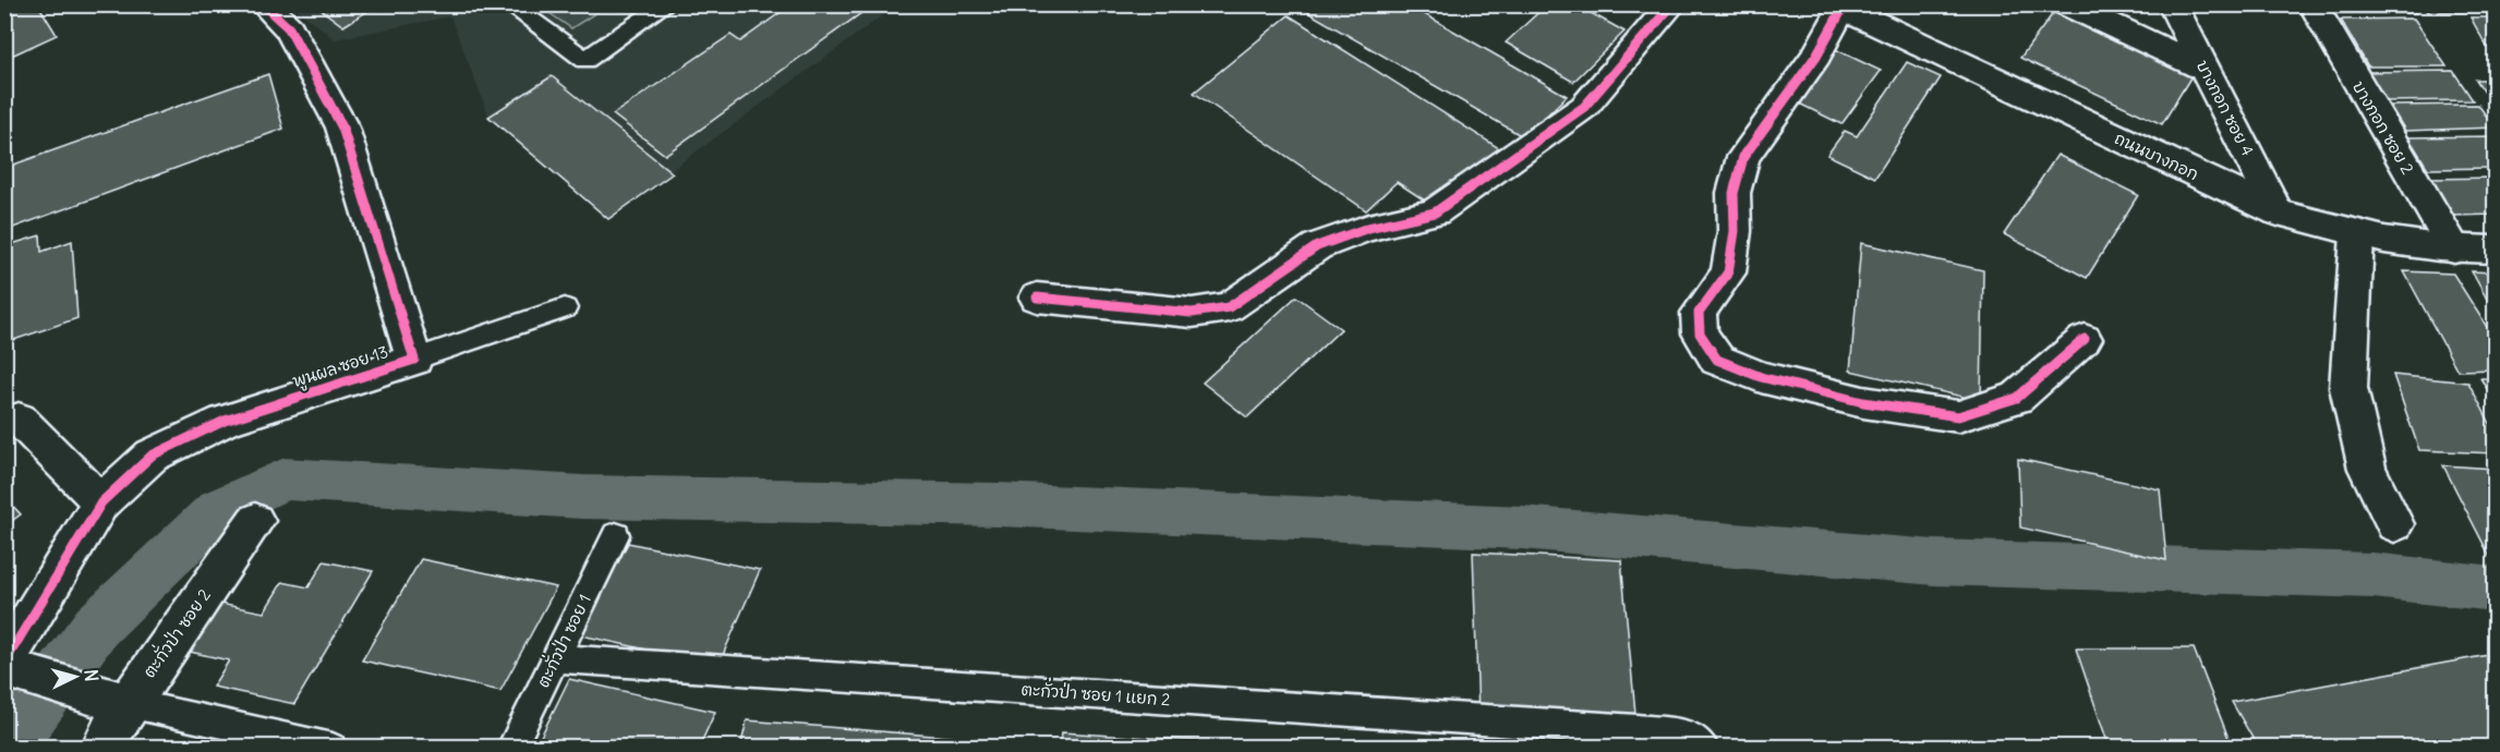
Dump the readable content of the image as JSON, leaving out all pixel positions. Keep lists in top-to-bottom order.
{
  "streets": {
    "street": [
      "บางกอก ซอย 4",
      "บางกอก ซอย 2",
      "ถนนบางกอก",
      "พูนผล ซอย 13",
      "ตะกั่วป่า ซอย 2"
    ],
    "lane": ["ตะกั่วป่า ซอย 1", "ตะกั่วป่า ซอย 1 แยก 2"]
  },
  "crossings": [
    ["บางกอก ซอย 4", "ถนนบางกอก"],
    ["บางกอก ซอย 2", "ถนนบางกอก"],
    ["พูนผล ซอย 13", "ตะกั่วป่า ซอย 2"],
    ["ตะกั่วป่า ซอย 1", "ตะกั่วป่า ซอย 1 แยก 2"]
  ],
  "north": "right"
}
